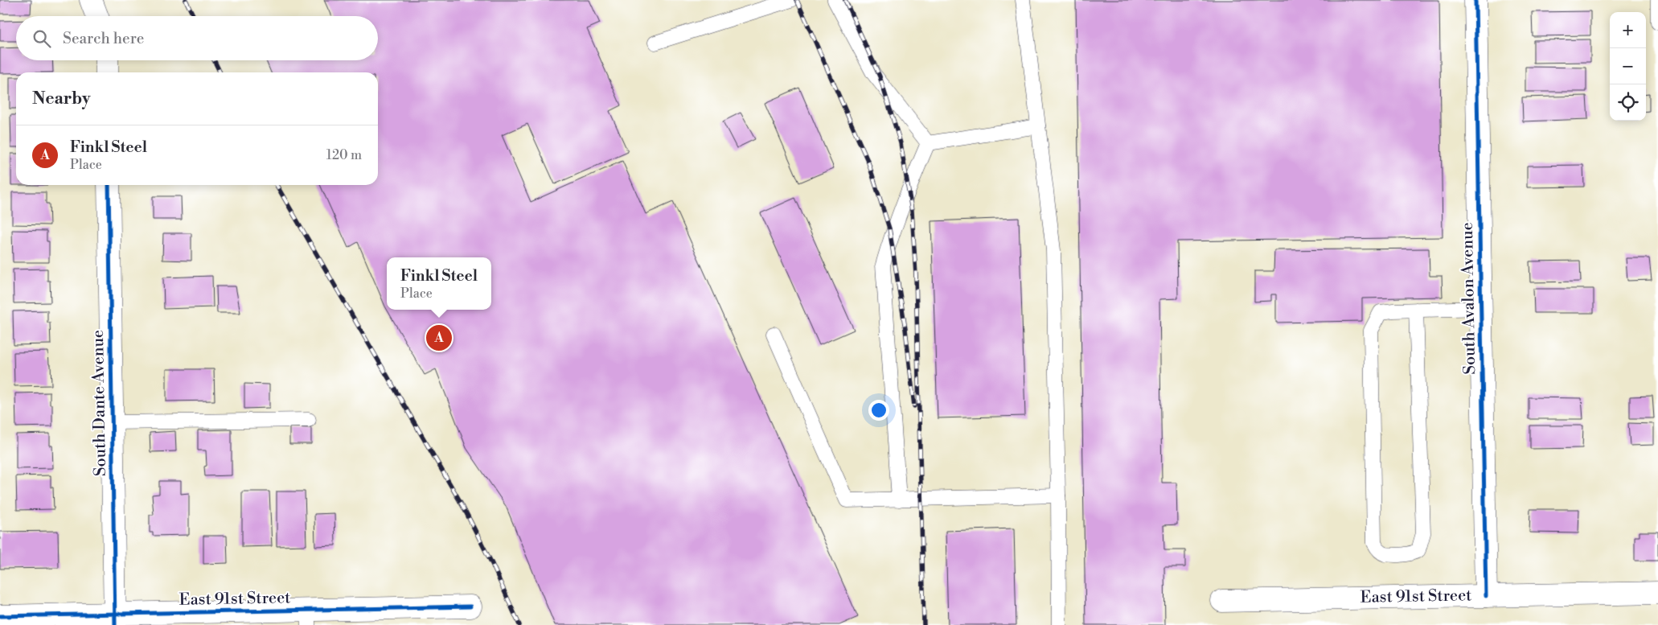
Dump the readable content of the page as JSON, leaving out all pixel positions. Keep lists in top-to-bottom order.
{
  "streets": {
    "street": ["South Avalon Avenue", "South Dante Avenue", "East 91st Street"]
  },
  "crossings": [
    ["South Avalon Avenue", "East 91st Street"],
    ["South Dante Avenue", "East 91st Street"]
  ],
  "page": {
    "map_buttons": ["+", "−"],
    "search": "Search here",
    "heading": "Nearby",
    "list": [
      {
        "mark": "A",
        "name": "Finkl Steel",
        "note": "Place",
        "value": "120 m"
      }
    ],
    "popup": ["Finkl Steel", "Place"],
    "pins": "A"
  }
}
